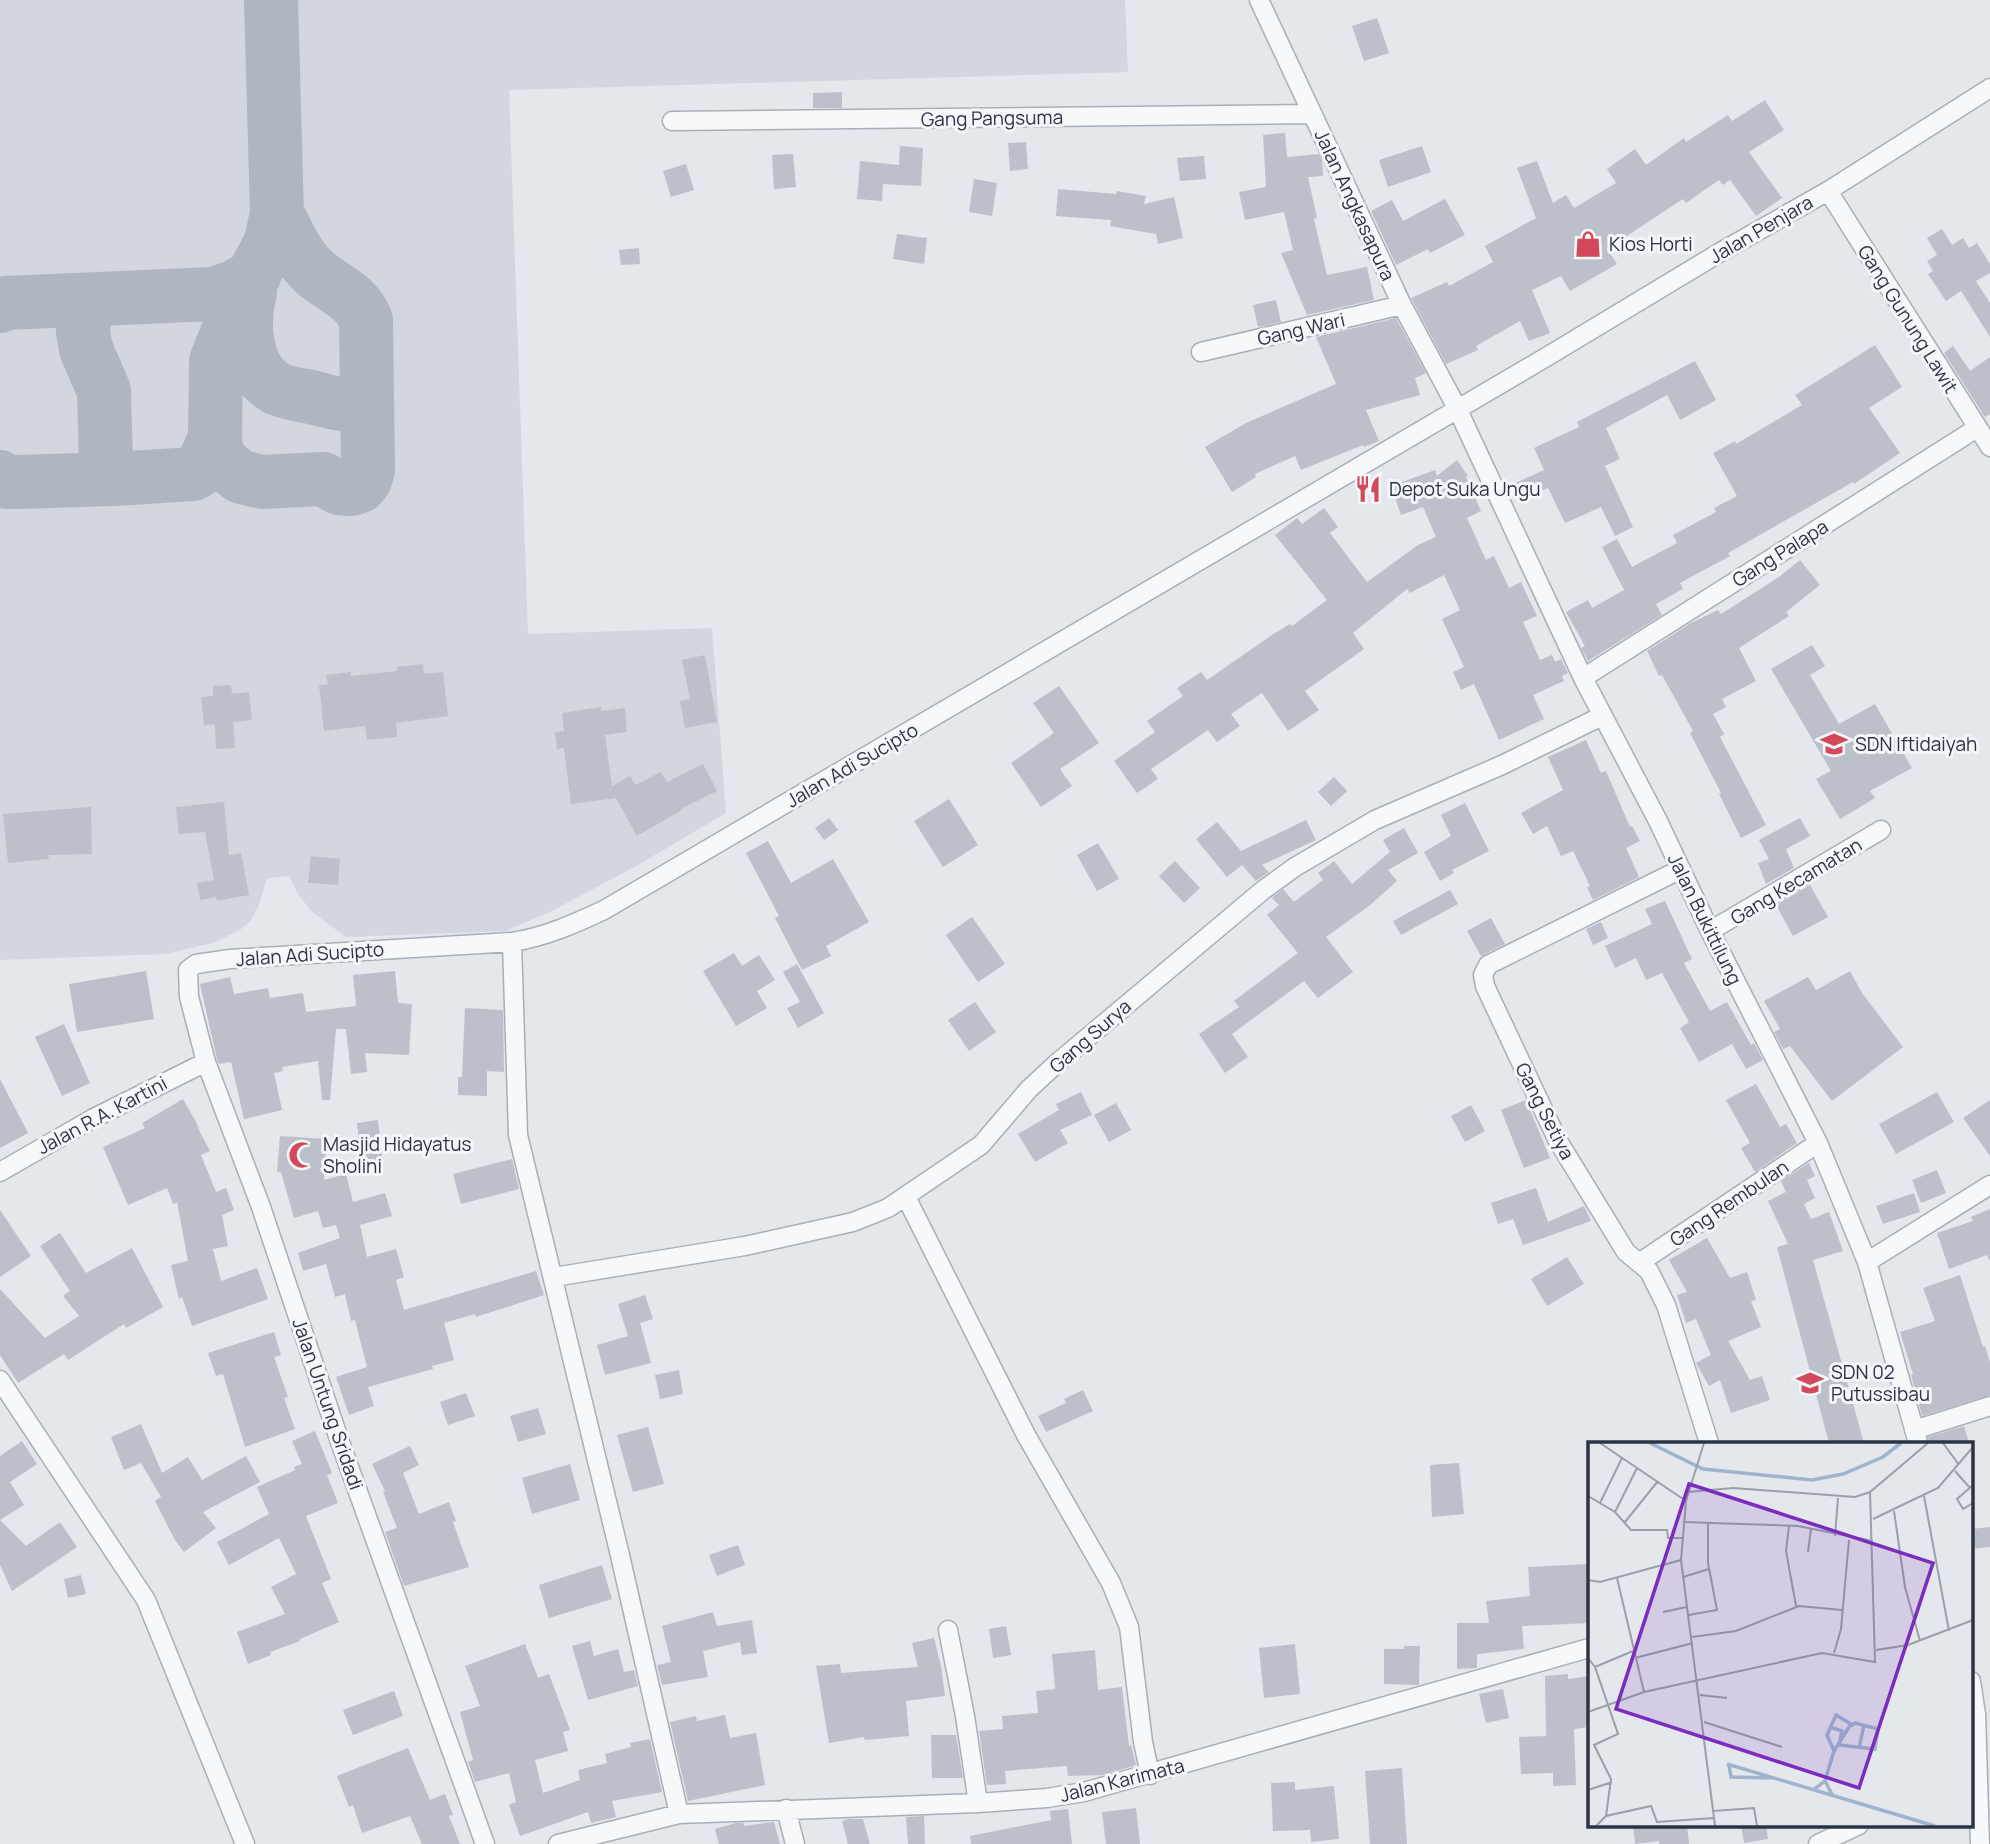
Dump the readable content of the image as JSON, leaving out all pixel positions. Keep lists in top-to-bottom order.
{
  "streets": {
    "street": [
      "Gang Pangsuma",
      "Jalan Angkasapura",
      "Jalan Penjara",
      "Gang Gunung Lawit",
      "Gang Wari",
      "Gang Palapa",
      "Jalan Adi Sucipto",
      "Gang Kecamatan",
      "Jalan Bukittilung",
      "Gang Surya",
      "Gang Setiya",
      "Jalan R.A. Kartini",
      "Gang Rembulan",
      "Jalan Untung Sridadi",
      "Jalan Karimata"
    ]
  },
  "crossings": [
    ["Gang Pangsuma", "Jalan Angkasapura"],
    ["Jalan Angkasapura", "Jalan Penjara"],
    ["Jalan Angkasapura", "Gang Wari"],
    ["Jalan Angkasapura", "Jalan Adi Sucipto"],
    ["Jalan Angkasapura", "Jalan Bukittilung"],
    ["Jalan Penjara", "Gang Gunung Lawit"],
    ["Jalan Penjara", "Jalan Adi Sucipto"],
    ["Jalan Penjara", "Jalan Bukittilung"],
    ["Gang Gunung Lawit", "Gang Palapa"],
    ["Gang Palapa", "Jalan Bukittilung"],
    ["Jalan Adi Sucipto", "Jalan Bukittilung"],
    ["Jalan Adi Sucipto", "Jalan Untung Sridadi"],
    ["Gang Kecamatan", "Jalan Bukittilung"],
    ["Jalan Bukittilung", "Gang Surya"],
    ["Jalan Bukittilung", "Gang Setiya"],
    ["Jalan Bukittilung", "Gang Rembulan"],
    ["Gang Setiya", "Gang Rembulan"],
    ["Jalan R.A. Kartini", "Jalan Untung Sridadi"]
  ],
  "places": {
    "shop": ["Kios Horti"],
    "restaurant": ["Depot Suka Ungu"],
    "school or university": ["SDN Iftidaiyah", "SDN 02 Putussibau"],
    "mosque": ["Masjid Hidayatus Sholini"]
  }
}
